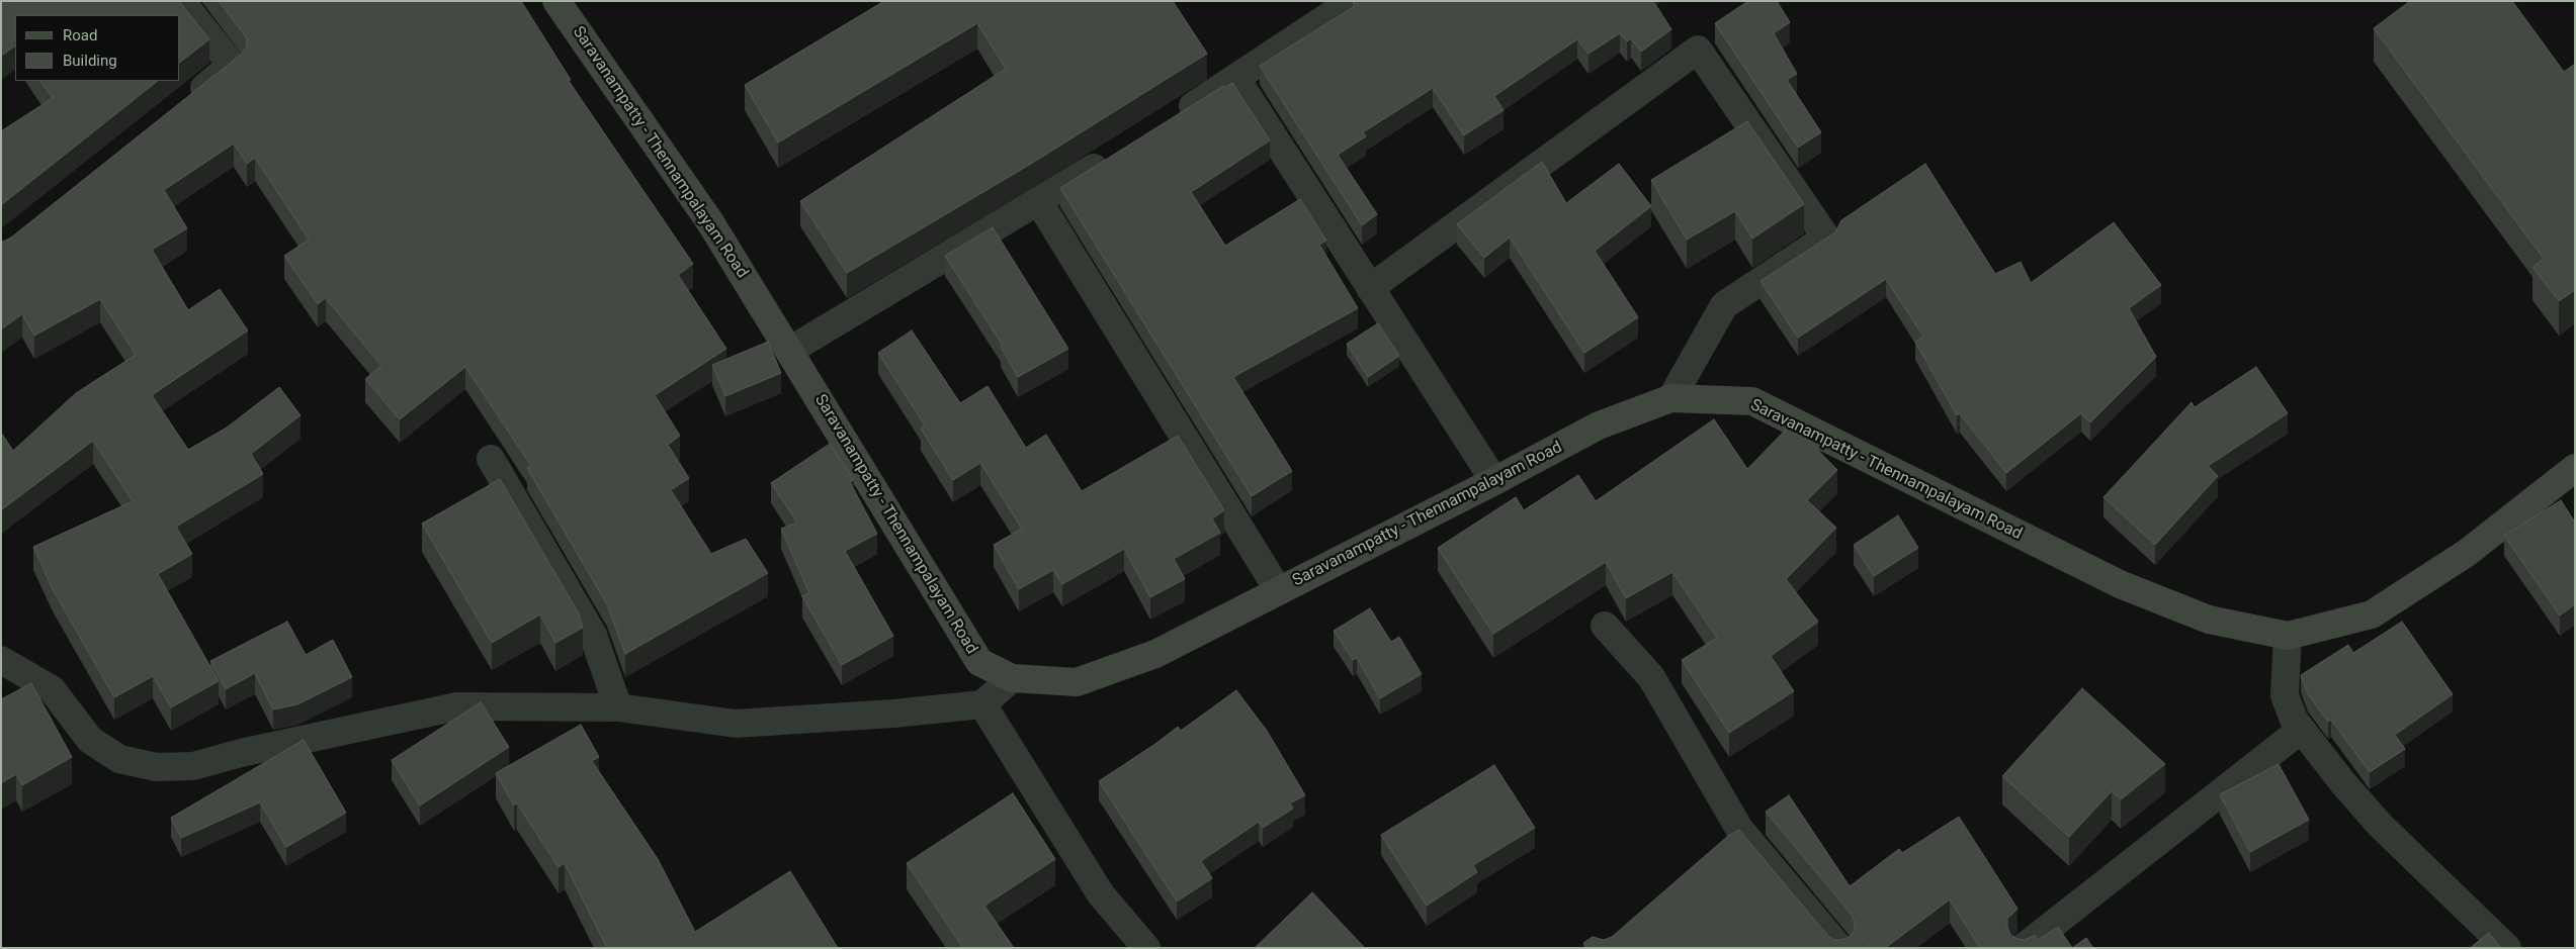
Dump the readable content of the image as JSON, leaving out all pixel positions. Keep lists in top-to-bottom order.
{
  "streets": {
    "main road": ["Saravanampatty - Thennampalayam Road"]
  },
  "legend": ["Road", "Building"]
}
